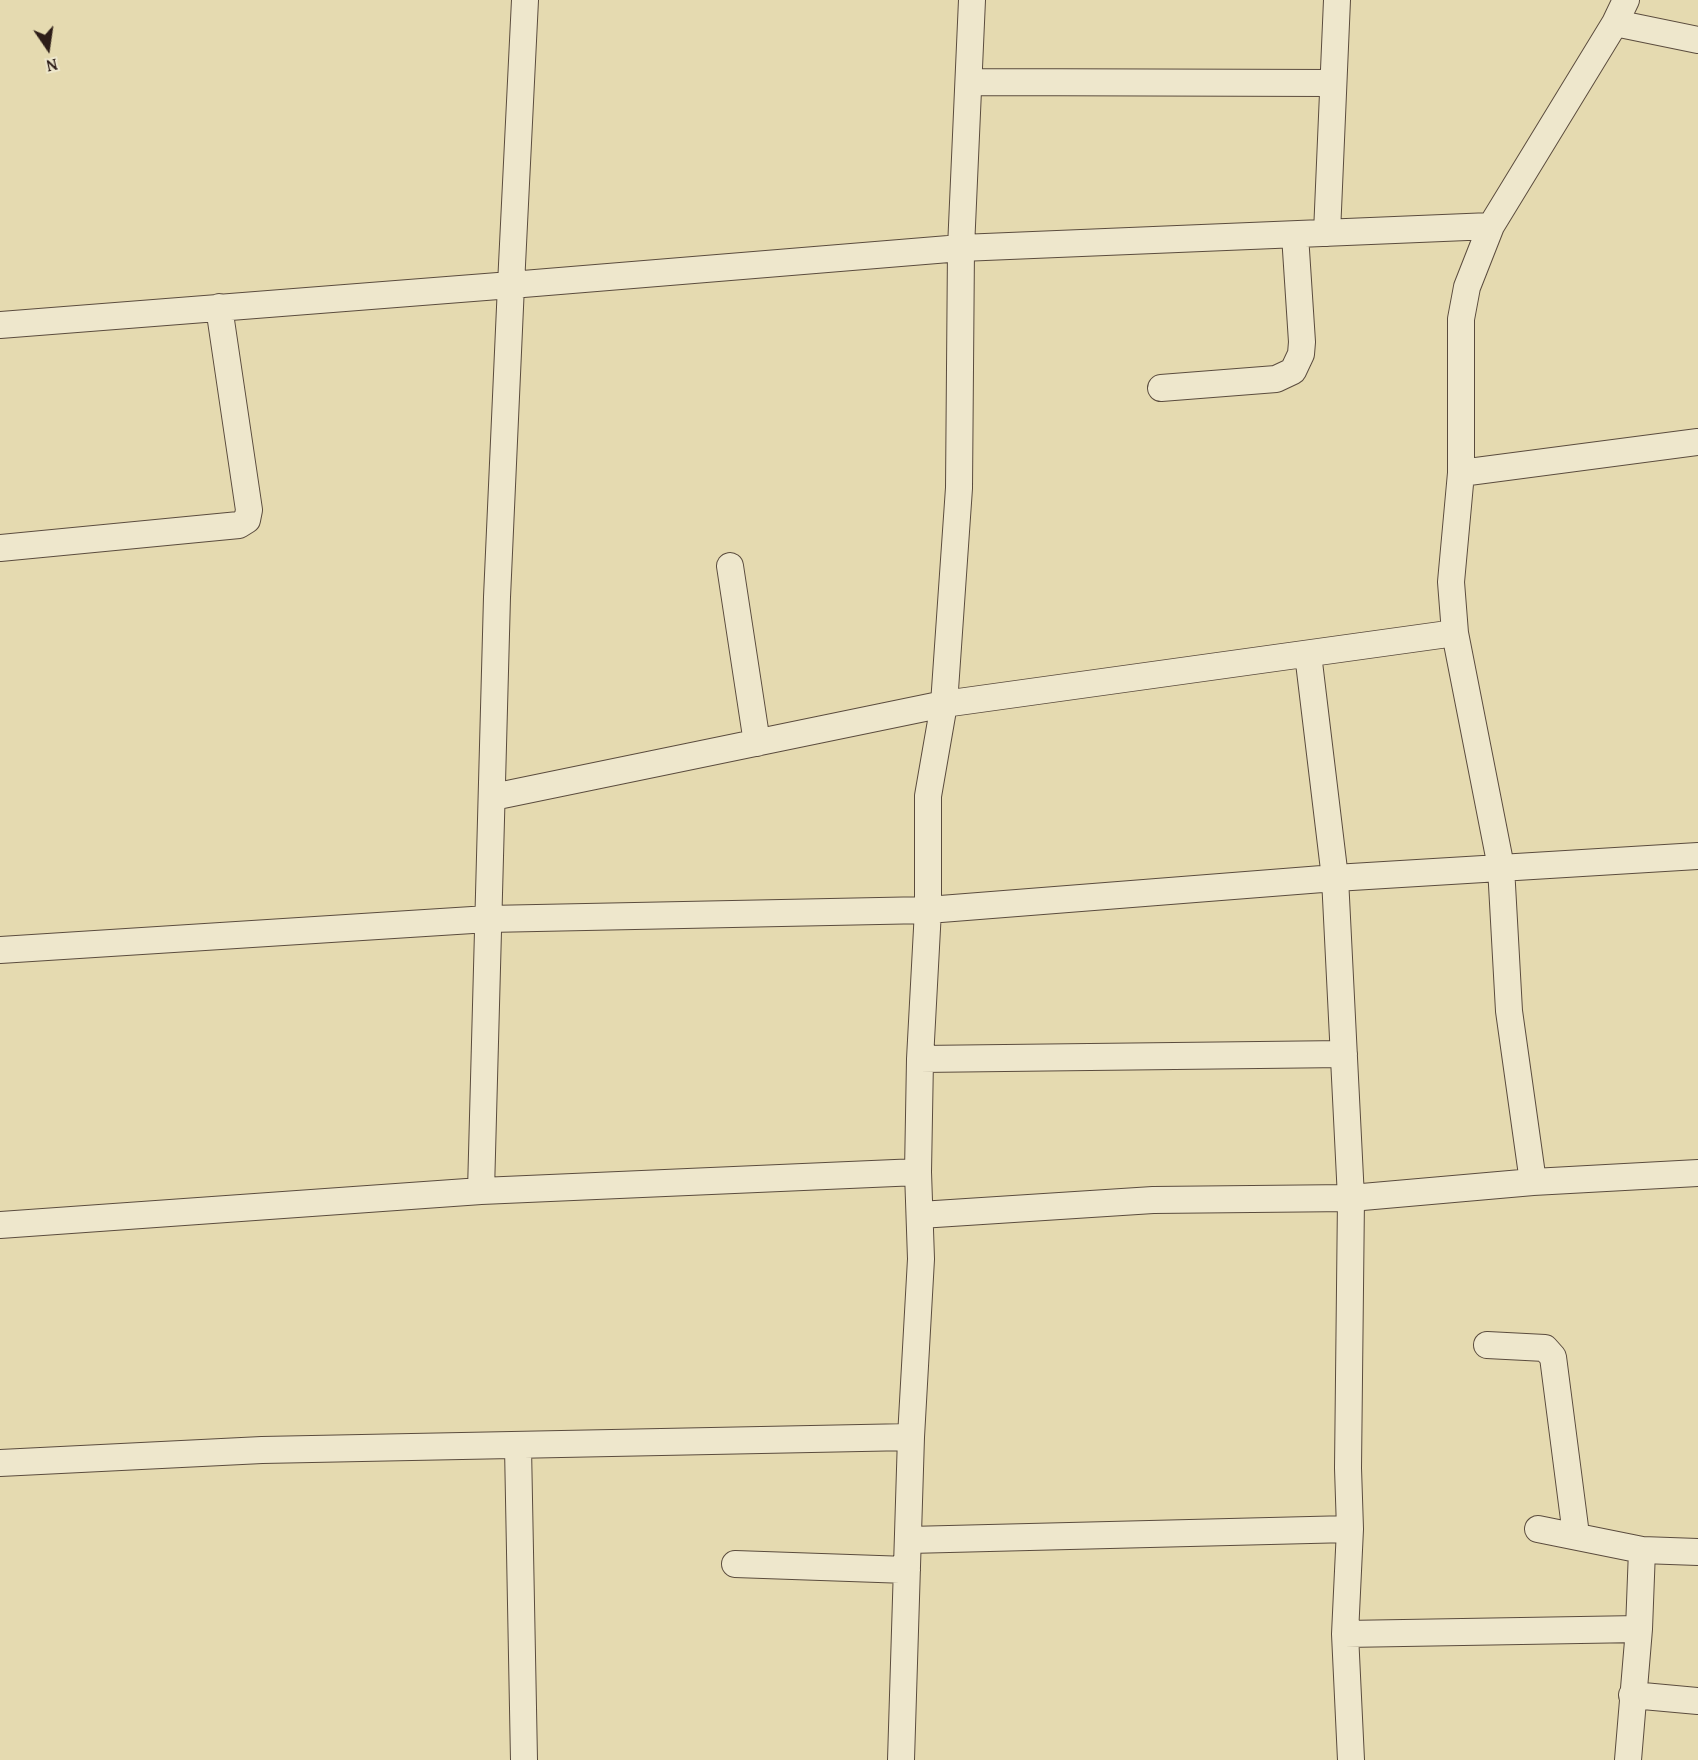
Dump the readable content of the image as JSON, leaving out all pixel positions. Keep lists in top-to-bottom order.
{
  "north": "bottom"
}
